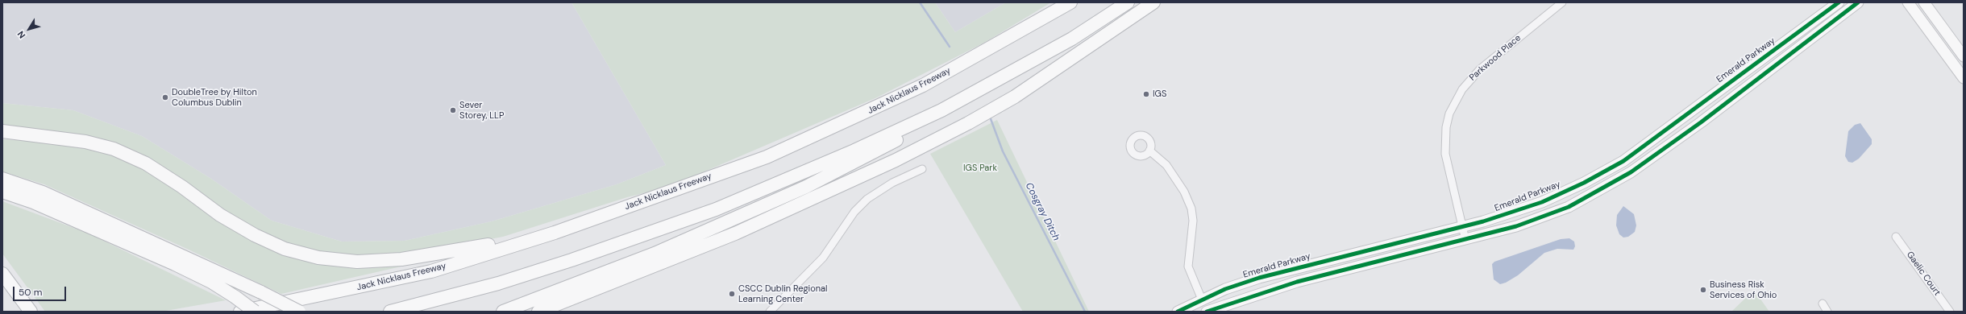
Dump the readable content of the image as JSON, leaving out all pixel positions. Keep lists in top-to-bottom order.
{
  "streets": {
    "highway": ["Jack Nicklaus Freeway"],
    "main road": ["Emerald Parkway"],
    "street": ["Parkwood Place", "Gaelic Court"]
  },
  "crossings": [
    ["Parkwood Place", "Emerald Parkway"]
  ],
  "water": ["Cosgray Ditch"],
  "parks": ["IGS Park"],
  "places": [
    "IGS",
    "DoubleTree by Hilton Columbus Dublin",
    "Sever Storey, LLP",
    "Business Risk Services of Ohio",
    "CSCC Dublin Regional Learning Center"
  ],
  "scale_bar": "50 m",
  "north": "bottom left"
}
